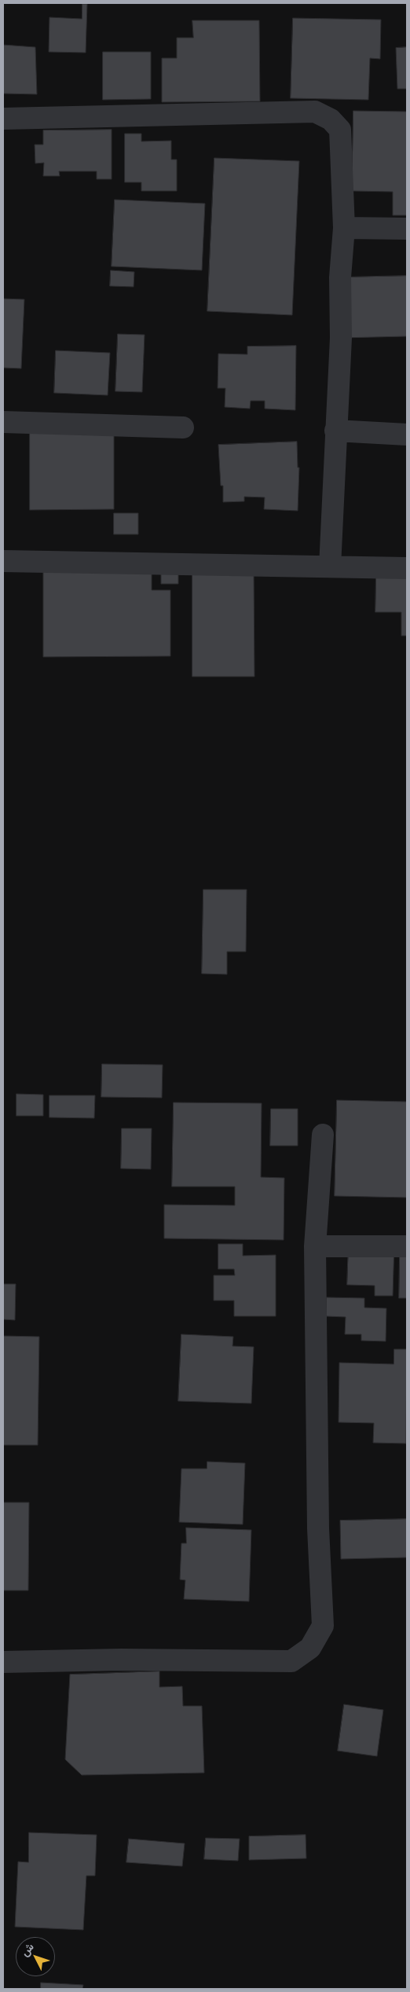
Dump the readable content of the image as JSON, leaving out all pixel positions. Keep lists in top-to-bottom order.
{
  "north": "top left"
}
